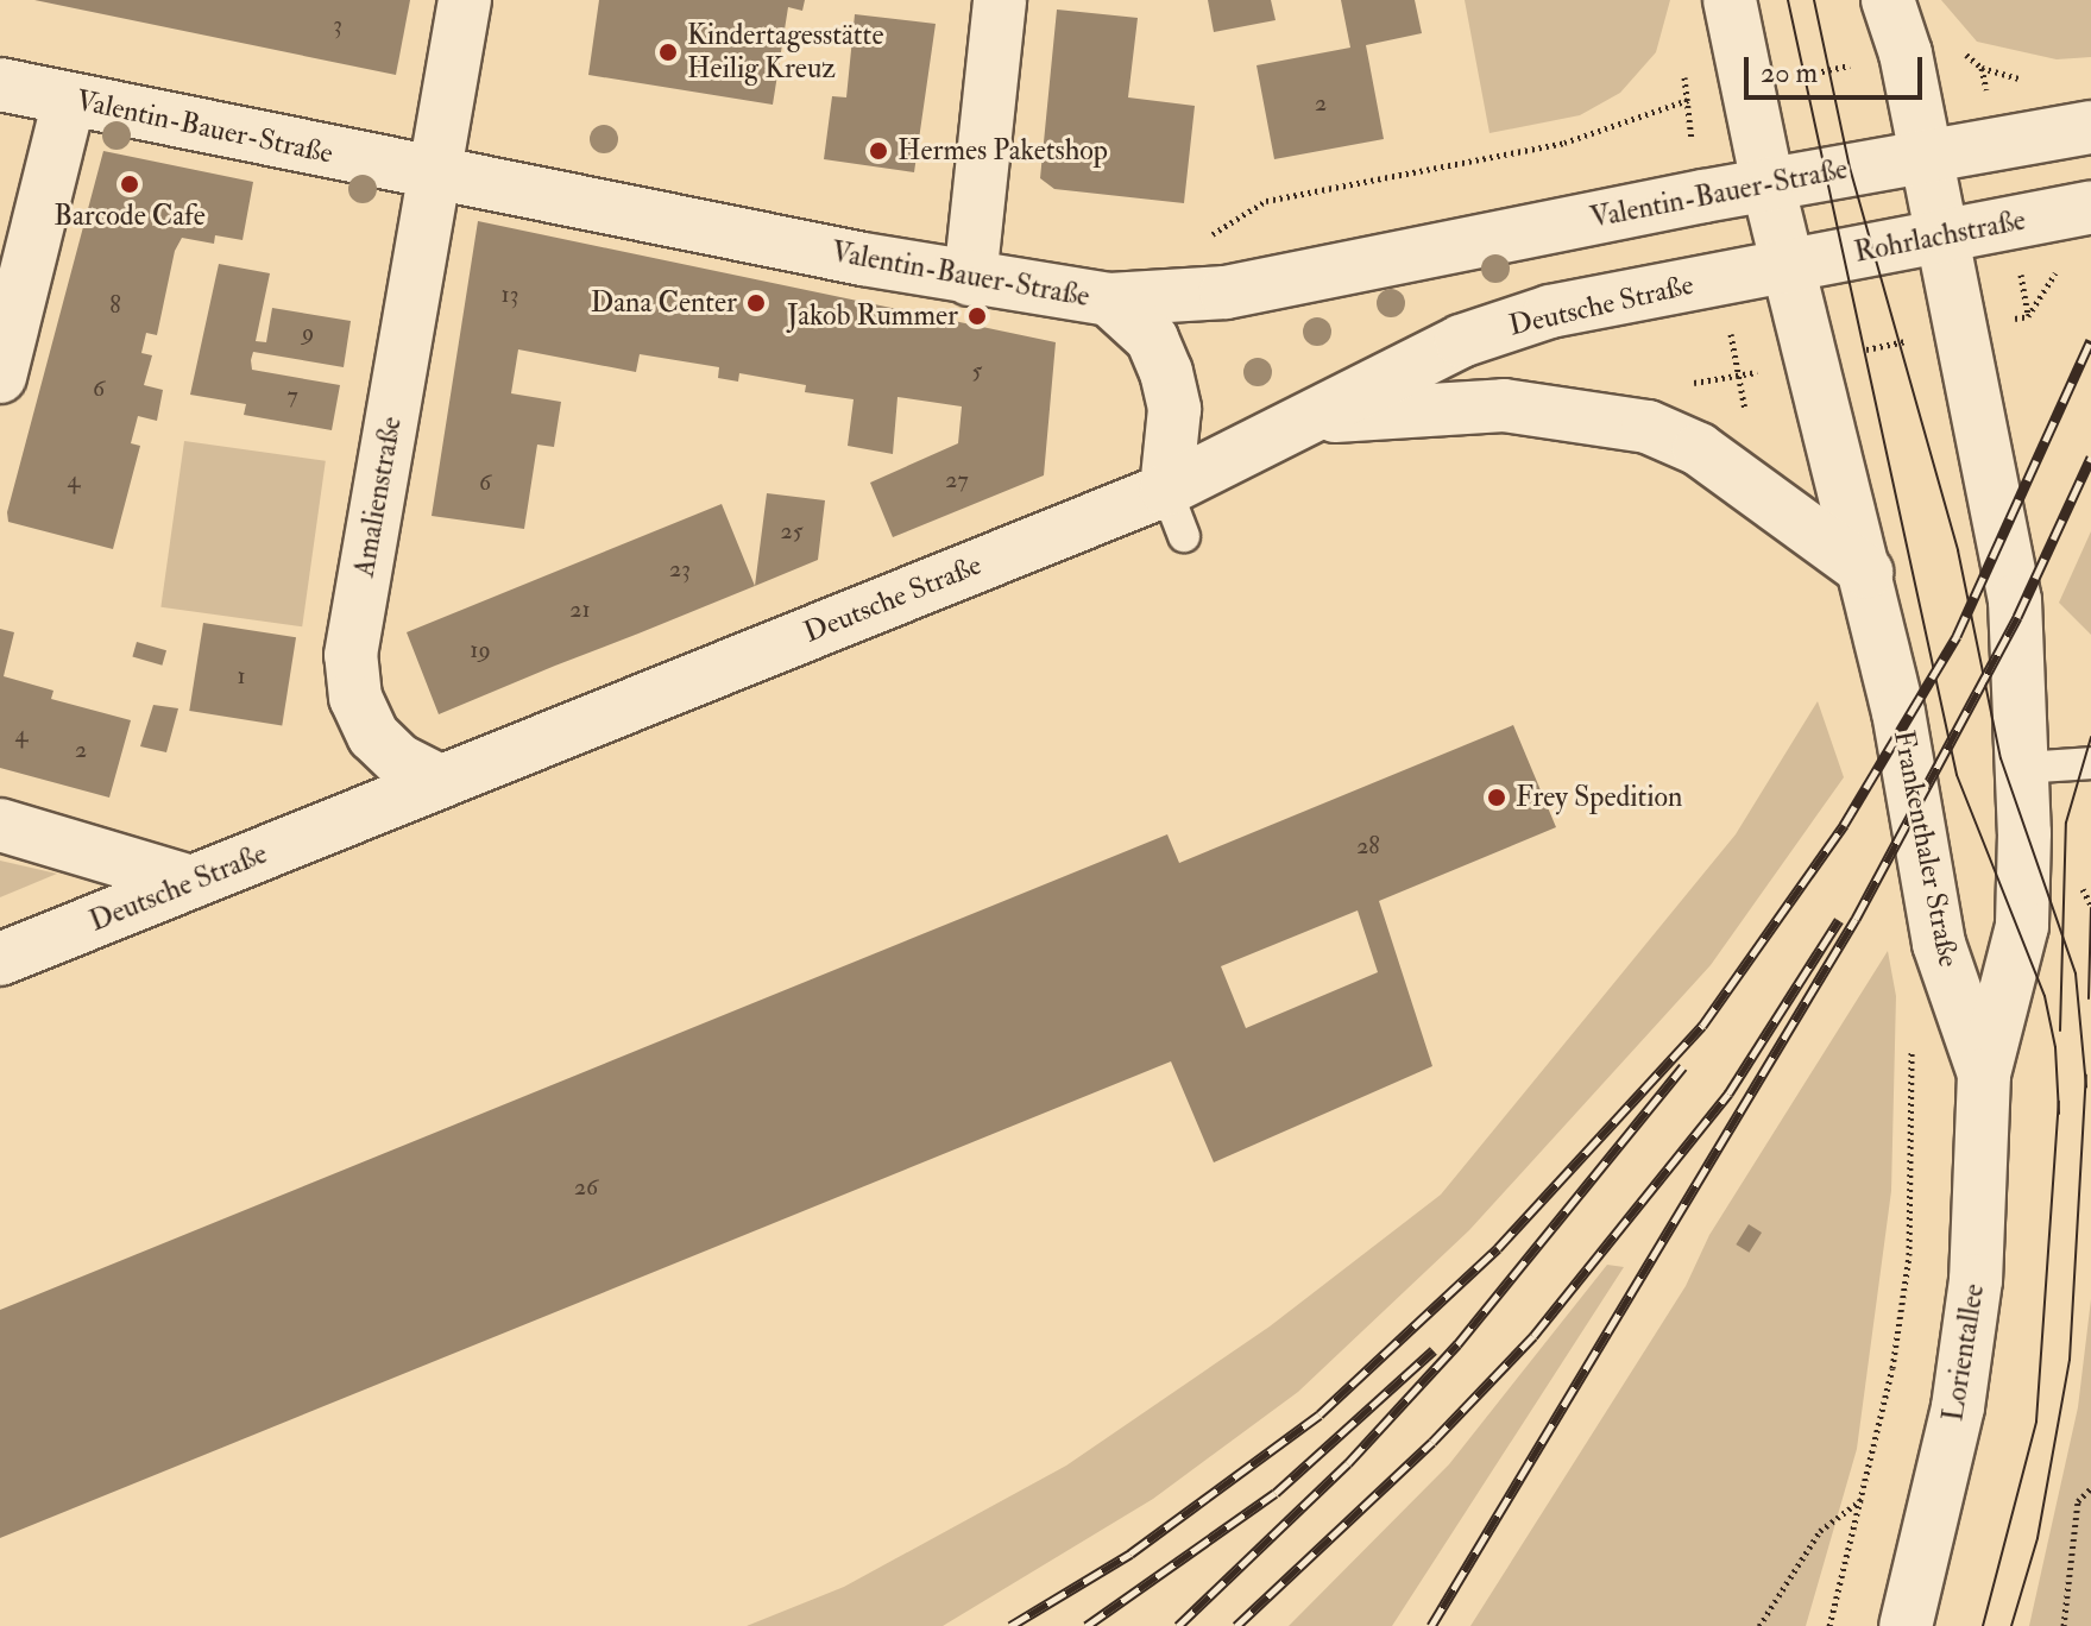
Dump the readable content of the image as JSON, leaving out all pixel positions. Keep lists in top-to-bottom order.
{
  "streets": {
    "main road": [
      "Valentin-Bauer-Straße",
      "Rohrlachstraße",
      "Deutsche Straße",
      "Amalienstraße",
      "Frankenthaler Straße",
      "Lorientallee"
    ]
  },
  "crossings": [
    ["Valentin-Bauer-Straße", "Amalienstraße"],
    ["Valentin-Bauer-Straße", "Frankenthaler Straße"],
    ["Rohrlachstraße", "Deutsche Straße"],
    ["Rohrlachstraße", "Frankenthaler Straße"],
    ["Deutsche Straße", "Amalienstraße"],
    ["Deutsche Straße", "Frankenthaler Straße"],
    ["Frankenthaler Straße", "Lorientallee"]
  ],
  "places": [
    "Kindertagesstätte Heilig Kreuz",
    "Hermes Paketshop",
    "Barcode Cafe",
    "Dana Center",
    "Jakob Rummer",
    "Frey Spedition"
  ],
  "house_numbers": [
    "3",
    "2",
    "13",
    "8",
    "9",
    "5",
    "6",
    "7",
    "4",
    "27",
    "6",
    "25",
    "23",
    "21",
    "19",
    "1",
    "4",
    "2",
    "28",
    "26"
  ],
  "scale_bar": "20 m"
}
